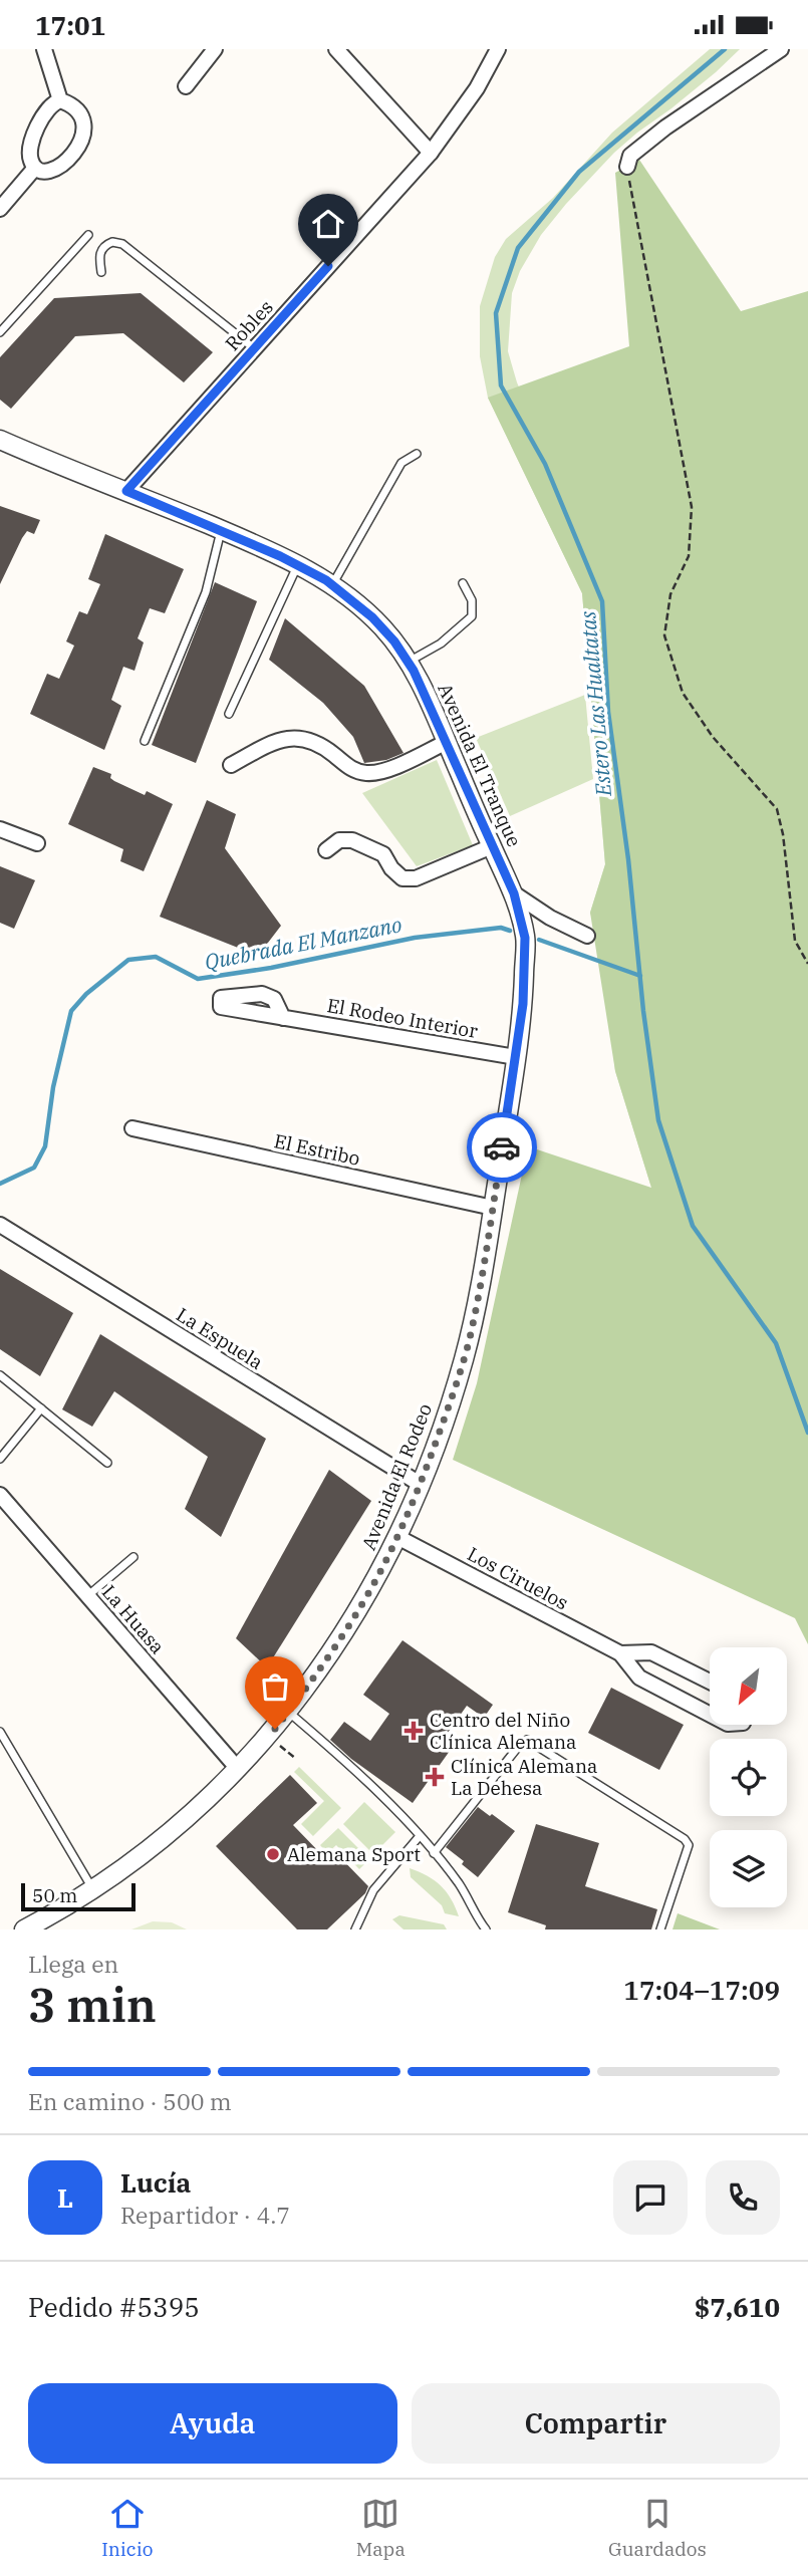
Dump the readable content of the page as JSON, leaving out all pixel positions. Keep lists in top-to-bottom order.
{
  "streets": {
    "street": [
      "Robles",
      "Avenida El Tranque",
      "El Rodeo Interior",
      "El Estribo",
      "La Espuela",
      "Avenida El Rodeo",
      "Los Ciruelos",
      "La Huasa"
    ]
  },
  "crossings": [
    ["Robles", "Avenida El Tranque"],
    ["Avenida El Tranque", "Avenida El Rodeo"],
    ["El Rodeo Interior", "Avenida El Rodeo"],
    ["El Estribo", "Avenida El Rodeo"],
    ["La Espuela", "Avenida El Rodeo"],
    ["Avenida El Rodeo", "Los Ciruelos"],
    ["Avenida El Rodeo", "La Huasa"]
  ],
  "water": ["Estero Las Hualtatas", "Quebrada El Manzano"],
  "places": {
    "health": ["Centro del Niño Clínica Alemana", "Clínica Alemana La Dehesa"],
    "other": ["Alemana Sport"]
  },
  "scale_bar": "50 m",
  "north": "bottom left",
  "page": {
    "status": "17:01",
    "scale": "50 m",
    "heading": ["3 min", "Llega en", "17:04–17:09"],
    "panel": [
      "Lucía",
      "Repartidor · 4.7",
      "Pedido #5395",
      "$7,610"
    ],
    "bar": "En camino · 500 m",
    "round": "L",
    "buttons": ["Ayuda", "Compartir"],
    "tabs": ["Inicio", "Mapa", "Guardados"]
  }
}
